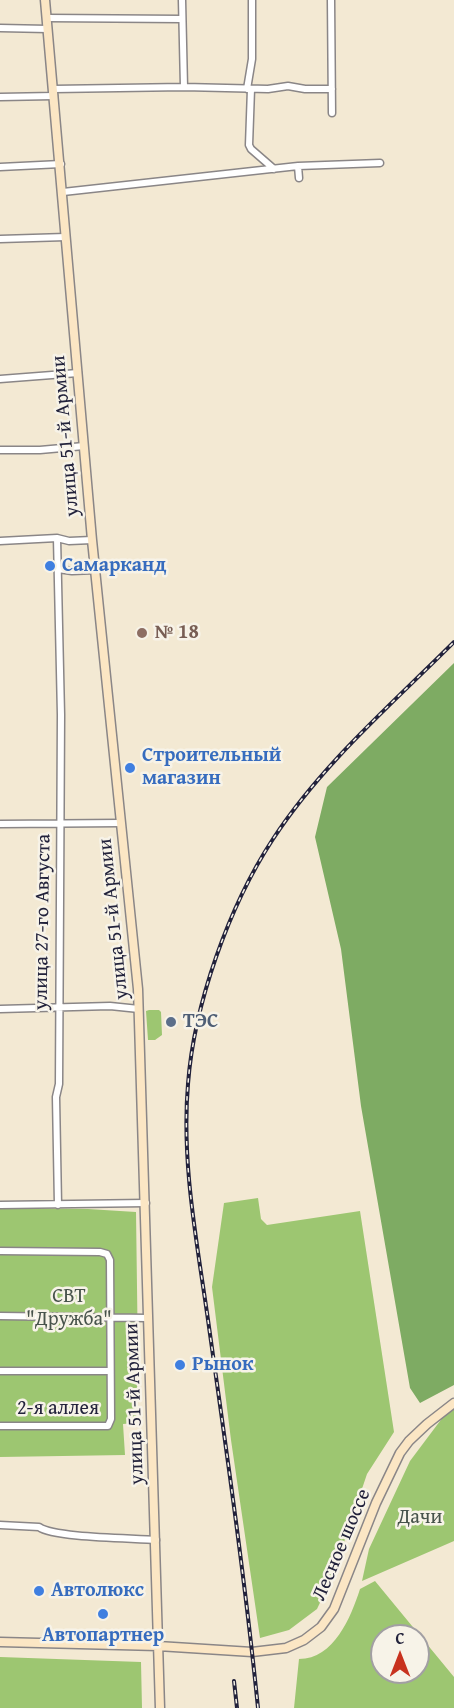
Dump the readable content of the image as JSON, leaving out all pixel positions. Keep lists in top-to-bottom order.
{
  "streets": {
    "main road": ["улица 51-й Армии", "Лесное шоссе"],
    "street": ["улица 27-го Августа", "2-я аллея"]
  },
  "crossings": [
    ["улица 51-й Армии", "Лесное шоссе"]
  ],
  "parks": ["СВТ \"Дружба\"", "Дачи"],
  "places": [
    "Самарканд",
    "№ 18",
    "Строительный магазин",
    "ТЭС",
    "Рынок",
    "Автолюкс",
    "Автопартнер"
  ],
  "north": "top"
}
